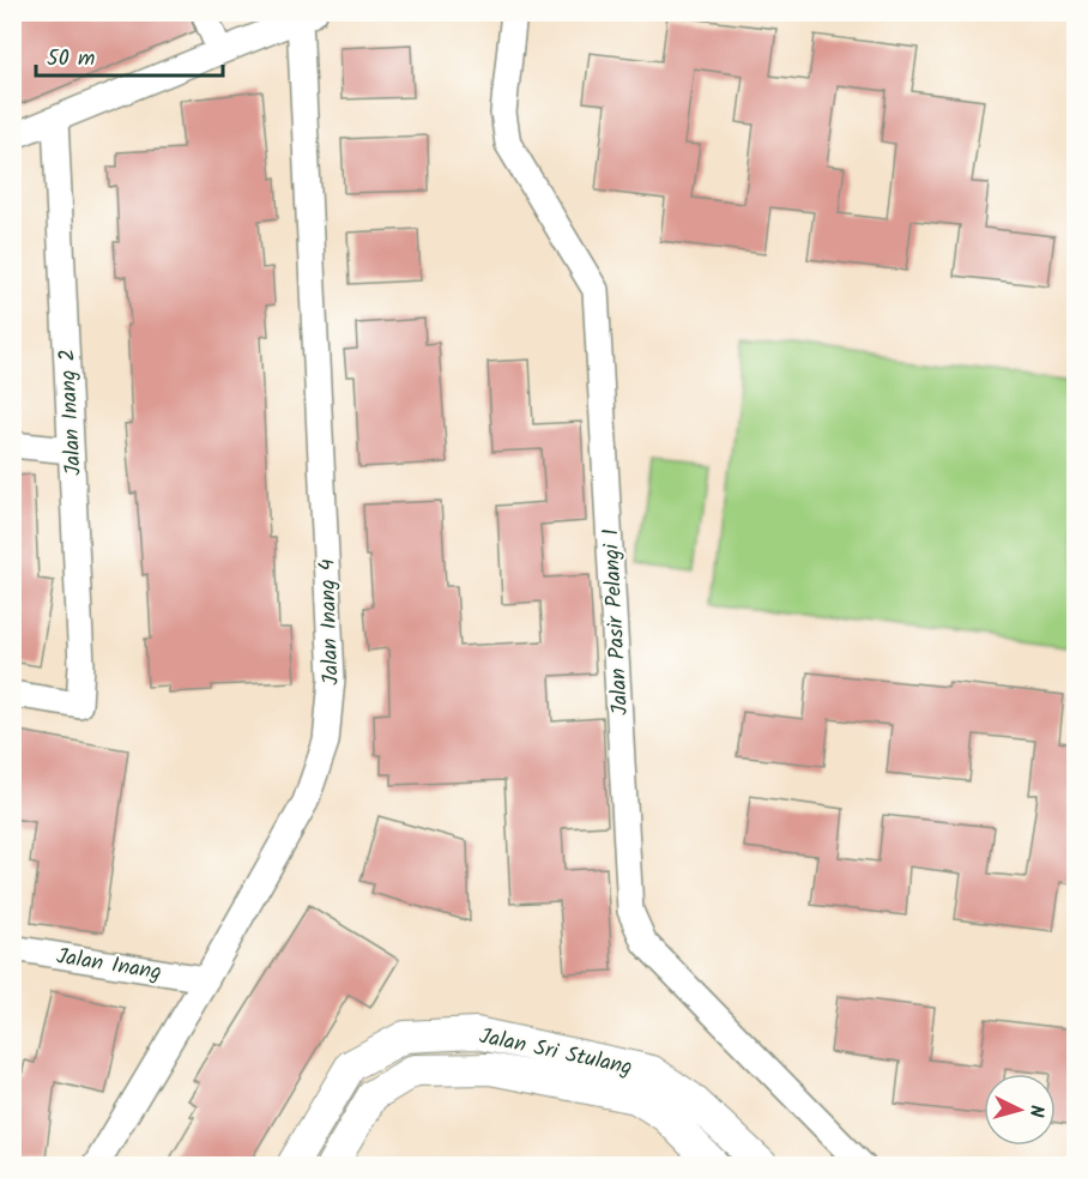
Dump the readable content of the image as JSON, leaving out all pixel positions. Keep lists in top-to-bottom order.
{
  "streets": {
    "street": [
      "Jalan Inang 2",
      "Jalan Inang 4",
      "Jalan Pasir Pelangi 1",
      "Jalan Inang",
      "Jalan Sri Stulang"
    ]
  },
  "crossings": [
    ["Jalan Inang 4", "Jalan Inang"]
  ],
  "scale_bar": "50 m",
  "north": "right"
}
